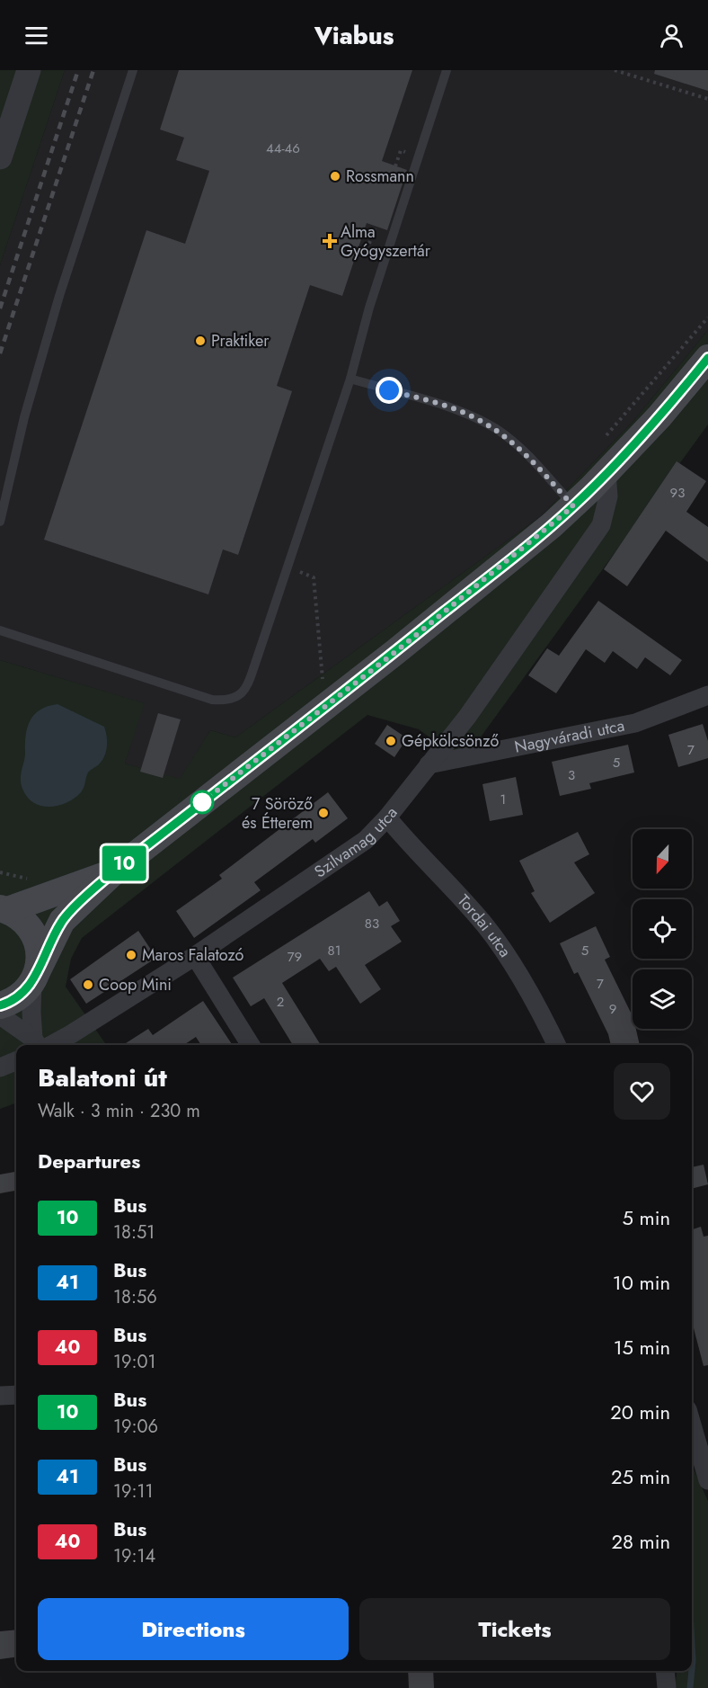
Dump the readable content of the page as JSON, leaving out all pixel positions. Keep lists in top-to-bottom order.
{
  "streets": {
    "street": ["Nagyváradi utca", "Szilvamag utca", "Tordai utca"]
  },
  "crossings": [
    ["Nagyváradi utca", "Szilvamag utca"],
    ["Szilvamag utca", "Tordai utca"]
  ],
  "places": {
    "other": [
      "Rossmann",
      "Praktiker",
      "Gépkölcsönző",
      "7 Söröző és Étterem",
      "Maros Falatozó",
      "Coop Mini"
    ],
    "health": ["Alma Gyógyszertár"]
  },
  "lines": ["bus line 10"],
  "house_numbers": [
    "44-46",
    "93",
    "7",
    "5",
    "3",
    "1",
    "83",
    "81",
    "5",
    "79",
    "7",
    "2",
    "9"
  ],
  "north": "bottom",
  "page": {
    "header": "Viabus",
    "on_map": "10",
    "heading": [
      ["Balatoni út", "Walk · 3 min · 230 m"],
      "Departures"
    ],
    "list": [
      {
        "mark": "10",
        "name": "Bus",
        "note": "18:51",
        "value": "5 min"
      },
      {
        "mark": "41",
        "name": "Bus",
        "note": "18:56",
        "value": "10 min"
      },
      {
        "mark": "40",
        "name": "Bus",
        "note": "19:01",
        "value": "15 min"
      },
      {
        "mark": "10",
        "name": "Bus",
        "note": "19:06",
        "value": "20 min"
      },
      {
        "mark": "41",
        "name": "Bus",
        "note": "19:11",
        "value": "25 min"
      },
      {
        "mark": "40",
        "name": "Bus",
        "note": "19:14",
        "value": "28 min"
      }
    ],
    "buttons": ["Directions", "Tickets"]
  }
}
